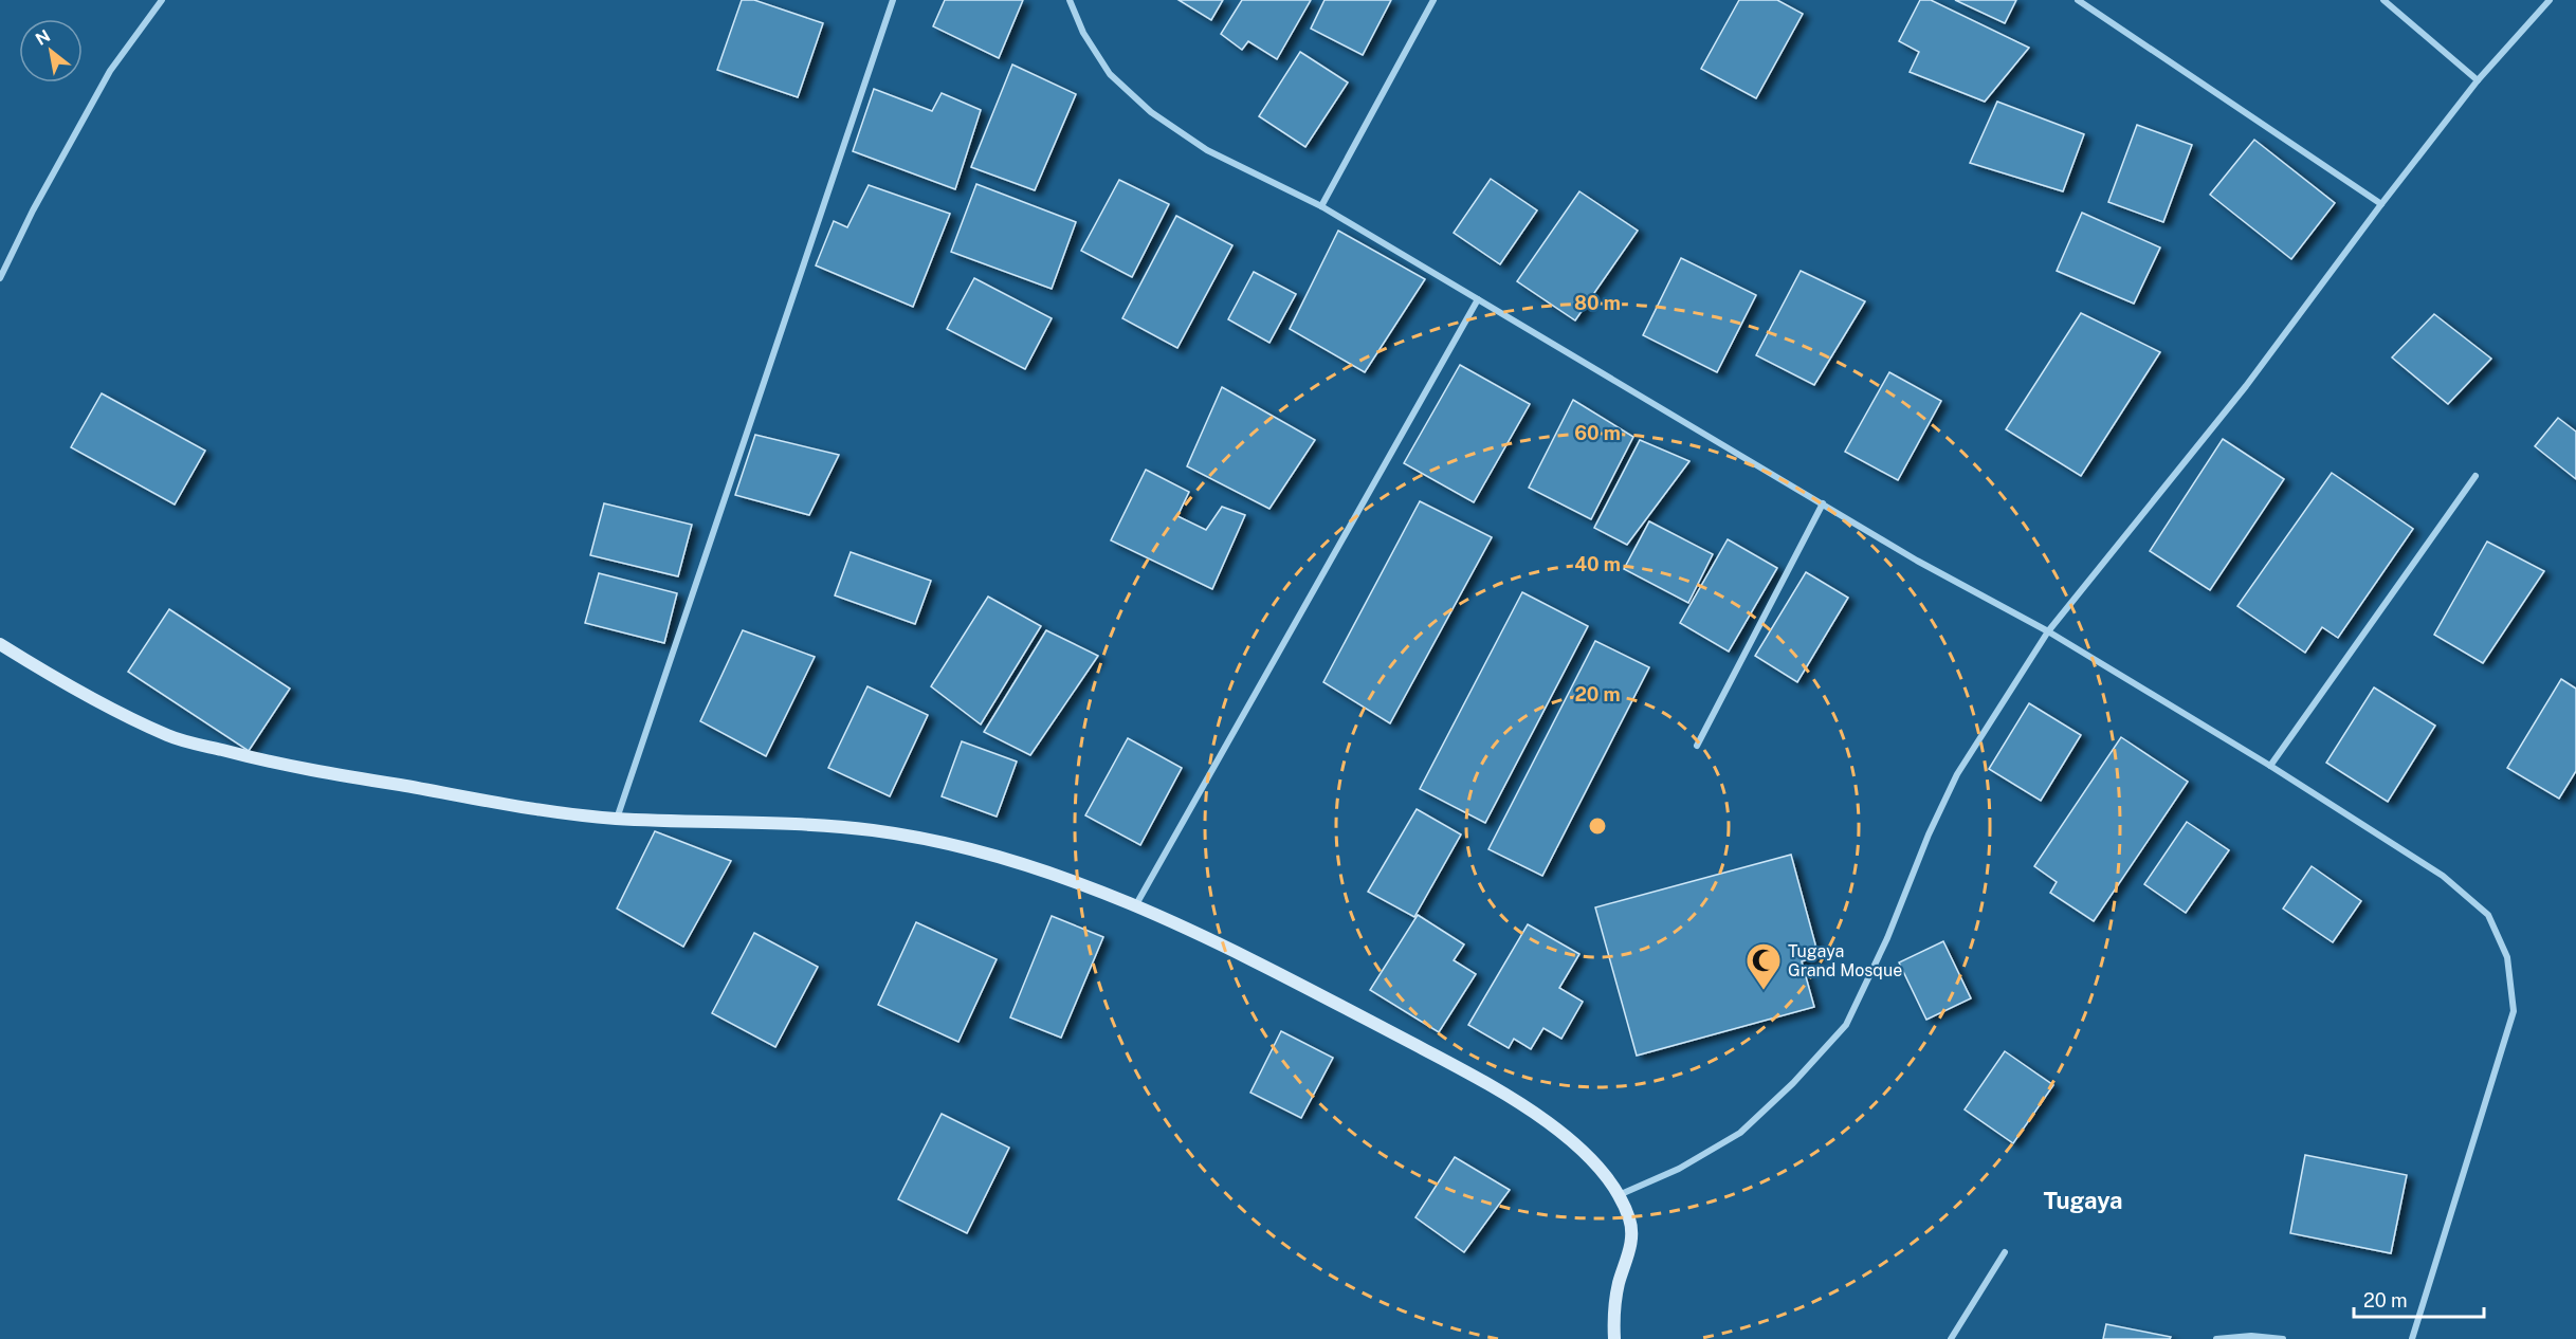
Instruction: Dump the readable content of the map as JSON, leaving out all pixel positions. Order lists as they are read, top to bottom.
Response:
{
  "districts": ["Tugaya"],
  "places": {
    "mosque": ["Tugaya Grand Mosque"]
  },
  "scale_bar": "20 m",
  "north": "top left",
  "rings": [
    "80 m",
    "60 m",
    "40 m",
    "20 m"
  ]
}
